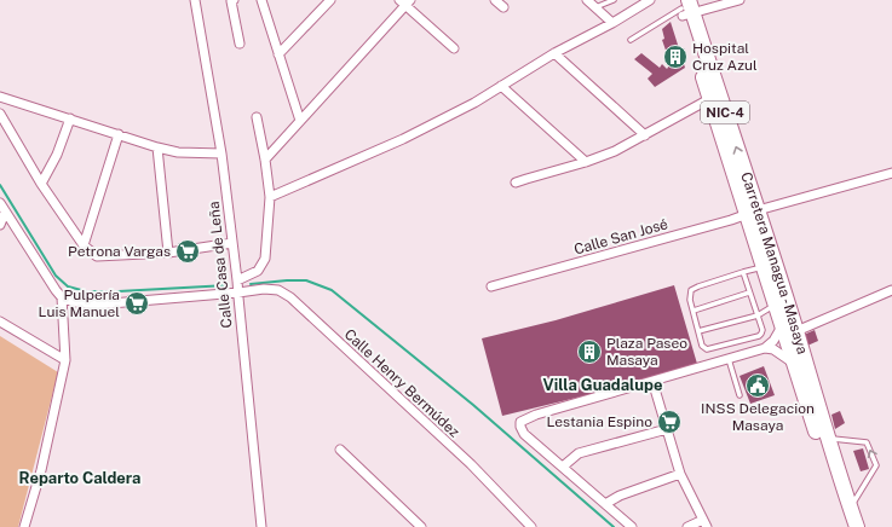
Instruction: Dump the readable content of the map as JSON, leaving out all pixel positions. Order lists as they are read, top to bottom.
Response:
{
  "streets": {
    "highway": ["NIC-4", "Carretera Managua - Masaya"],
    "street": ["Calle San José", "Calle Casa de Leña", "Calle Henry Bermúdez"]
  },
  "crossings": [
    ["Calle San José", "Carretera Managua - Masaya"],
    ["Calle Casa de Leña", "Calle Henry Bermúdez"]
  ],
  "districts": ["Villa Guadalupe", "Reparto Caldera"],
  "places": {
    "building": ["Hospital Cruz Azul", "Plaza Paseo Masaya"],
    "supermarket": ["Petrona Vargas", "Pulpería Luis Manuel", "Lestania Espino"],
    "public building": ["INSS Delegacion Masaya"]
  }
}
